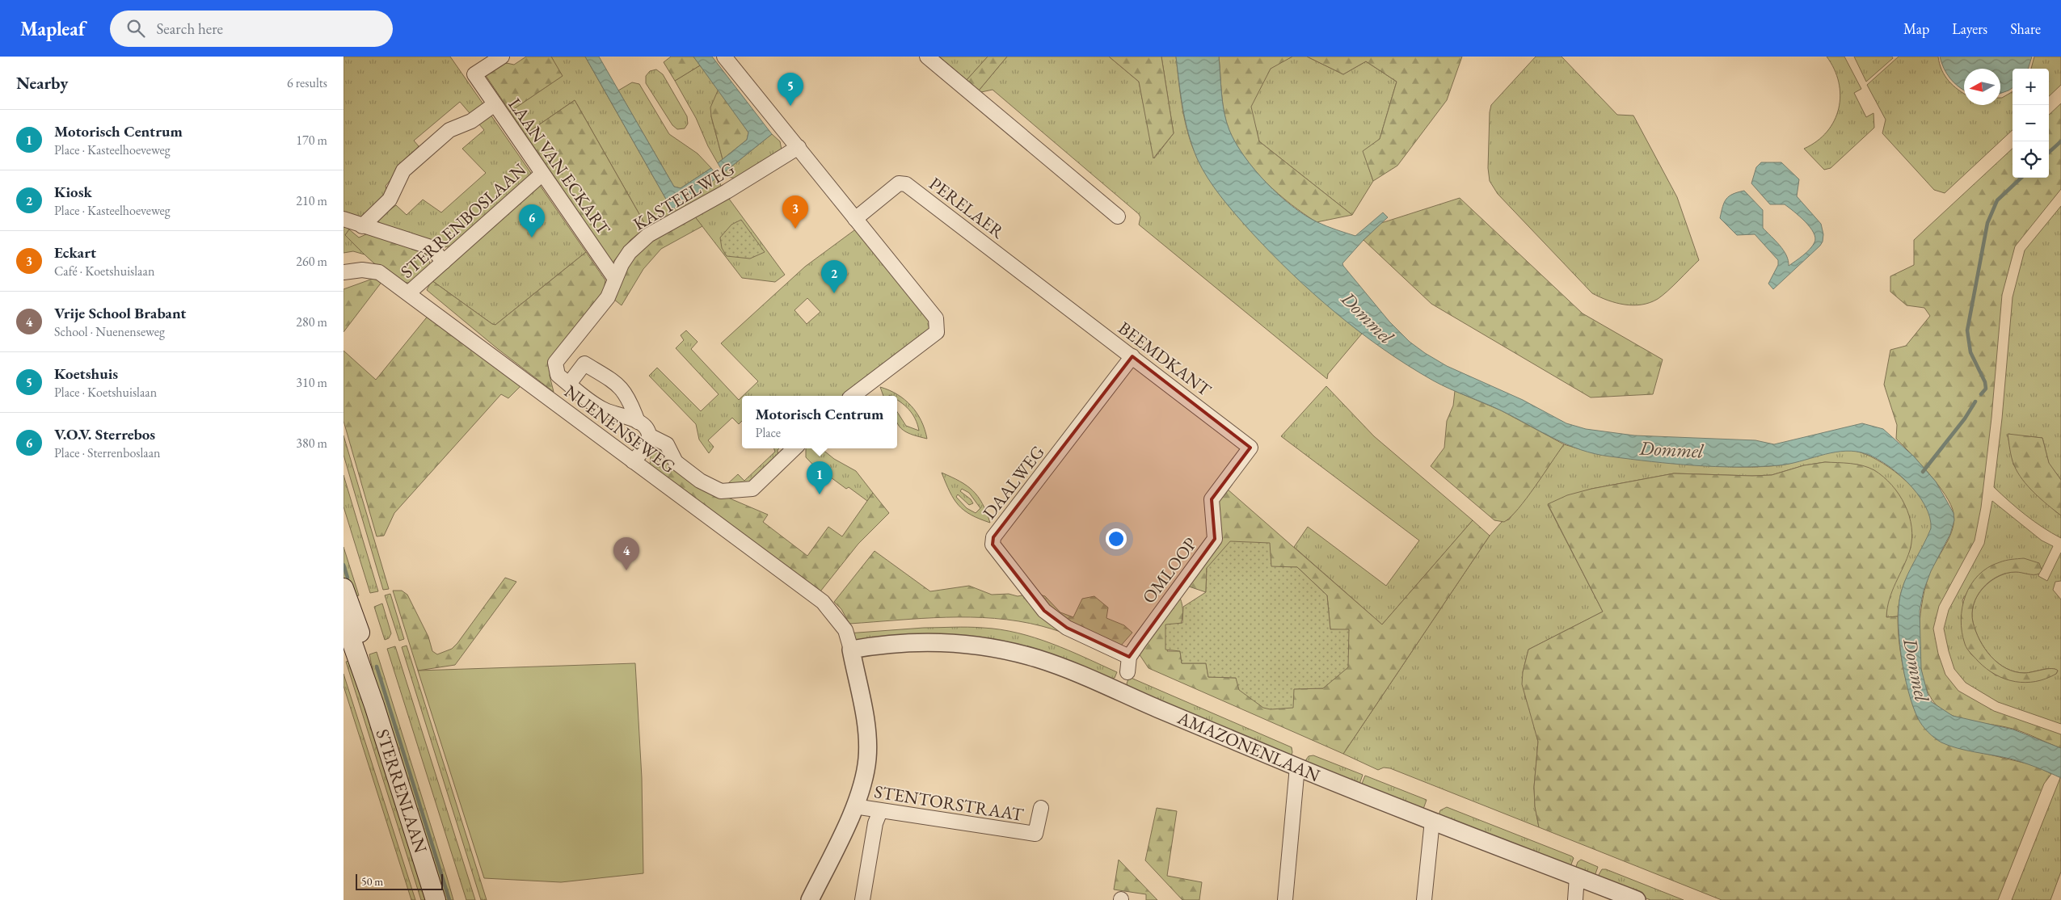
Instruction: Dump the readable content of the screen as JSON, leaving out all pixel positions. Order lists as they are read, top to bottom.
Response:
{
  "streets": {
    "main road": ["STERRENLAAN"],
    "street": [
      "LAAN VAN ECKART",
      "KASTEELWEG",
      "PERELAER",
      "STERRENBOSLAAN",
      "BEEMDKANT",
      "NUENENSEWEG",
      "DAALWEG",
      "OMLOOP",
      "AMAZONENLAAN",
      "STENTORSTRAAT"
    ]
  },
  "crossings": [
    ["LAAN VAN ECKART", "KASTEELWEG"],
    ["LAAN VAN ECKART", "STERRENBOSLAAN"],
    ["PERELAER", "BEEMDKANT"],
    ["STERRENBOSLAAN", "NUENENSEWEG"],
    ["BEEMDKANT", "DAALWEG"],
    ["BEEMDKANT", "OMLOOP"],
    ["NUENENSEWEG", "AMAZONENLAAN"],
    ["DAALWEG", "OMLOOP"]
  ],
  "water": ["Dommel"],
  "scale_bar": "50 m",
  "north": "left",
  "page": {
    "header": "Mapleaf",
    "search": "Search here",
    "nav": ["Map", "Layers", "Share"],
    "heading": ["Nearby", "6 results"],
    "map_buttons": ["+", "−"],
    "pins": [
      "5",
      "3",
      "6",
      "2",
      "1",
      "4"
    ],
    "list": [
      {
        "mark": "1",
        "name": "Motorisch Centrum",
        "note": "Place · Kasteelhoeveweg",
        "value": "170 m"
      },
      {
        "mark": "2",
        "name": "Kiosk",
        "note": "Place · Kasteelhoeveweg",
        "value": "210 m"
      },
      {
        "mark": "3",
        "name": "Eckart",
        "note": "Café · Koetshuislaan",
        "value": "260 m"
      },
      {
        "mark": "4",
        "name": "Vrije School Brabant",
        "note": "School · Nuenenseweg",
        "value": "280 m"
      },
      {
        "mark": "5",
        "name": "Koetshuis",
        "note": "Place · Koetshuislaan",
        "value": "310 m"
      },
      {
        "mark": "6",
        "name": "V.O.V. Sterrebos",
        "note": "Place · Sterrenboslaan",
        "value": "380 m"
      }
    ],
    "popup": ["Motorisch Centrum", "Place"],
    "scale": "50 m"
  }
}
